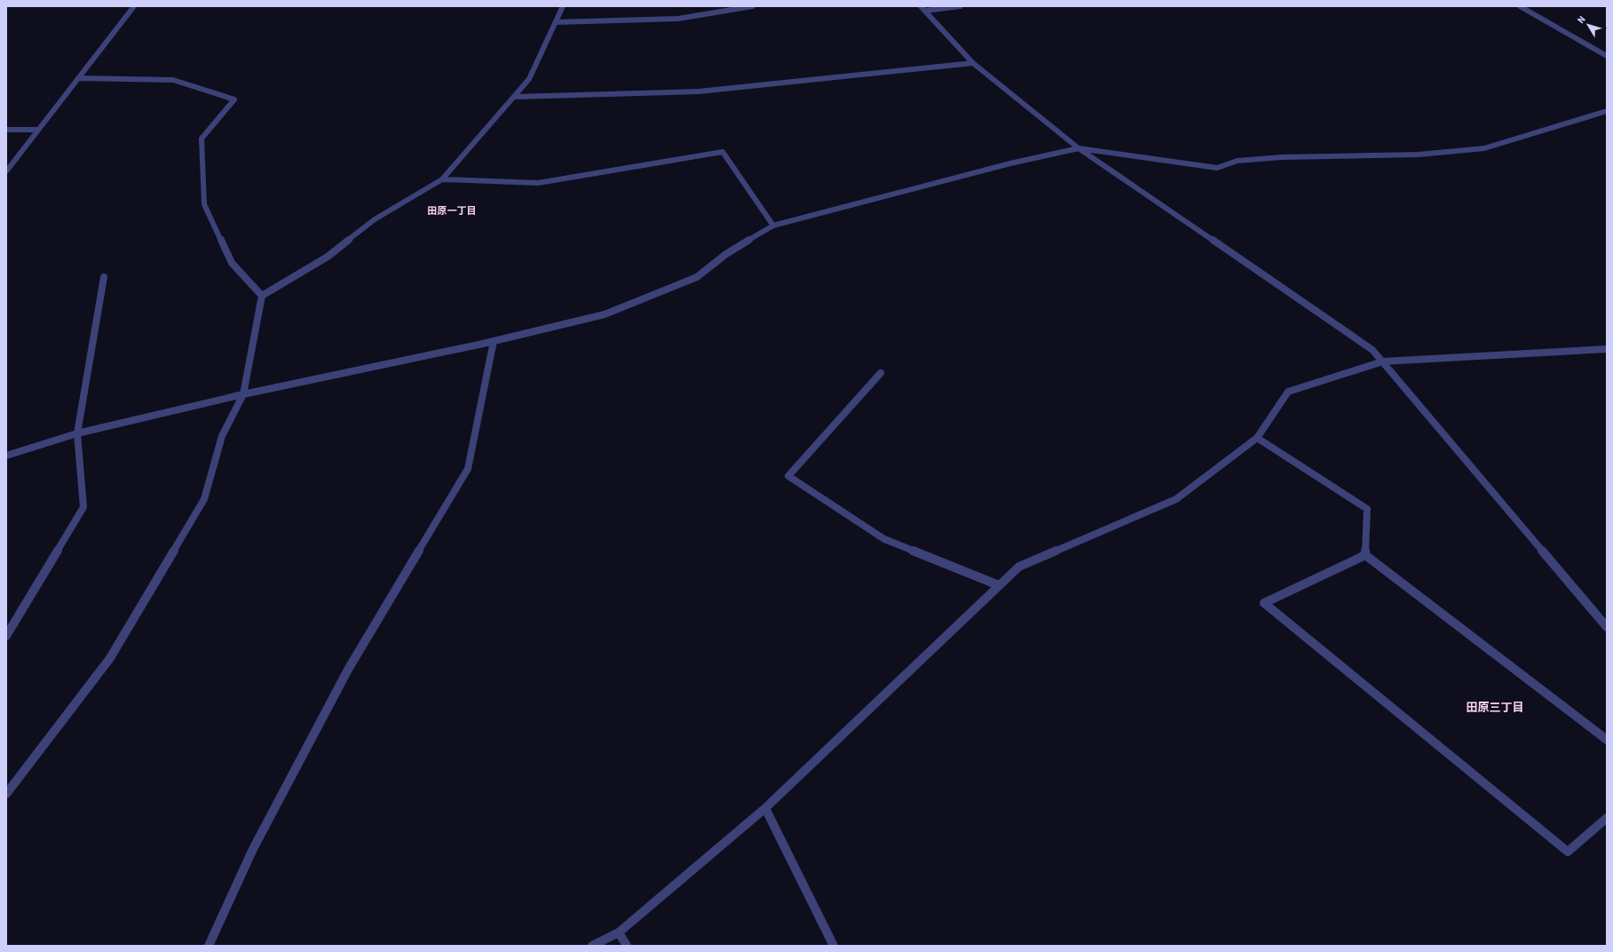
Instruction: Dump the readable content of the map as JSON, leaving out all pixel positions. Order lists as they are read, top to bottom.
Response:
{
  "districts": ["田原一丁目", "田原三丁目"],
  "north": "top left"
}
